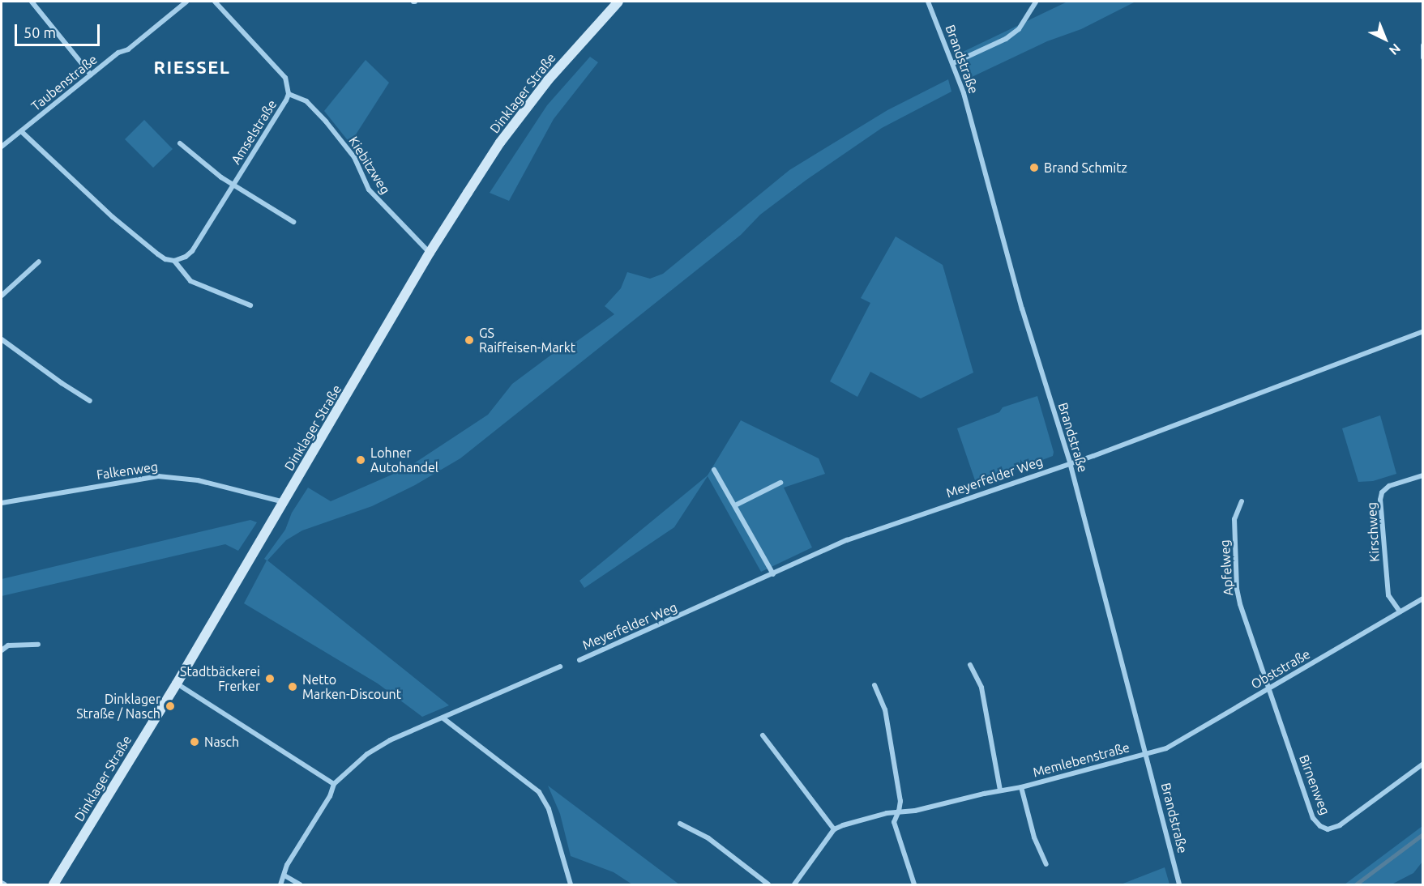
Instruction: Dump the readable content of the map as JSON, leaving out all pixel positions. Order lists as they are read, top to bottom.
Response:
{
  "streets": {
    "main road": ["Dinklager Straße"],
    "street": [
      "Brandstraße",
      "Taubenstraße",
      "Amselstraße",
      "Kiebitzweg",
      "Falkenweg",
      "Meyerfelder Weg",
      "Kirschweg",
      "Apfelweg",
      "Obststraße",
      "Memlebenstraße",
      "Birnenweg"
    ]
  },
  "crossings": [
    ["Brandstraße", "Meyerfelder Weg"],
    ["Brandstraße", "Obststraße"],
    ["Brandstraße", "Memlebenstraße"],
    ["Dinklager Straße", "Kiebitzweg"],
    ["Dinklager Straße", "Falkenweg"],
    ["Amselstraße", "Kiebitzweg"],
    ["Kirschweg", "Obststraße"],
    ["Apfelweg", "Obststraße"],
    ["Apfelweg", "Birnenweg"],
    ["Obststraße", "Memlebenstraße"],
    ["Obststraße", "Birnenweg"]
  ],
  "districts": ["RIESSEL"],
  "places": [
    "Brand Schmitz",
    "GS Raiffeisen-Markt",
    "Lohner Autohandel",
    "Stadtbäckerei Frerker",
    "Netto Marken-Discount",
    "Dinklager Straße / Nasch",
    "Nasch"
  ],
  "scale_bar": "50 m",
  "north": "bottom right"
}
